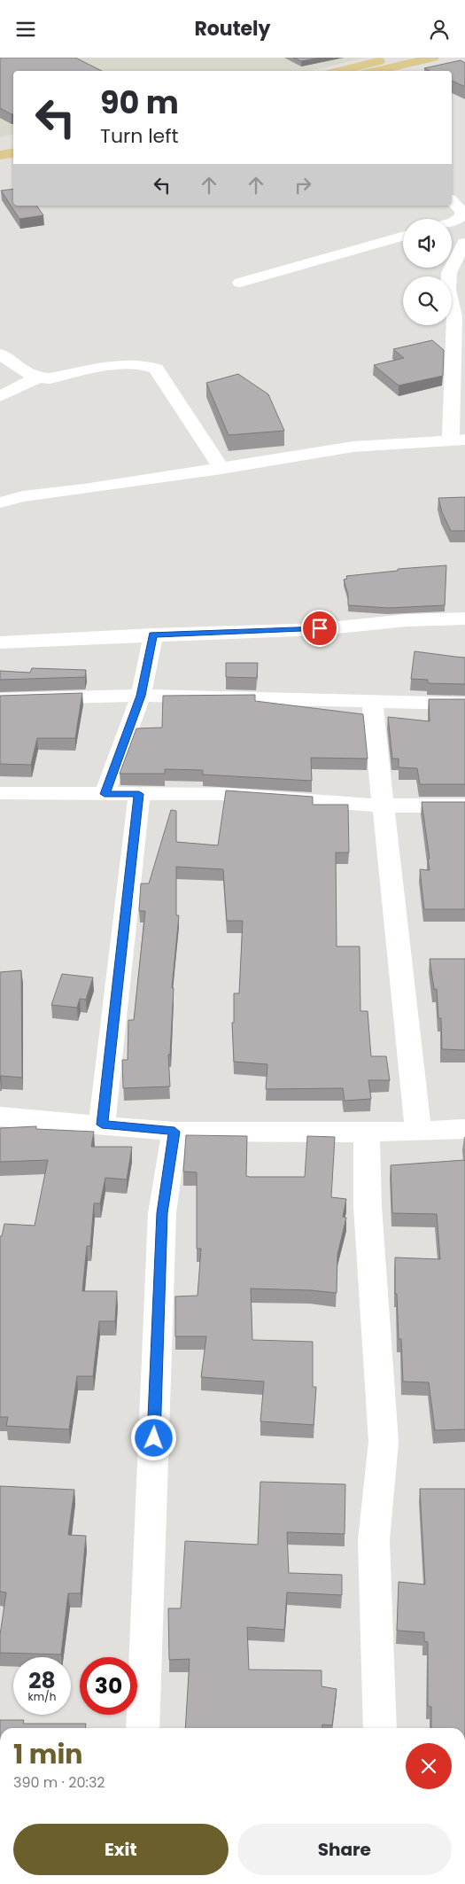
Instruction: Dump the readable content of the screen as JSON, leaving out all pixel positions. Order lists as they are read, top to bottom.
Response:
{
  "page": {
    "header": "Routely",
    "turn": ["90 m", "Turn left"],
    "speed": "28 km/h",
    "limit": "30",
    "heading": ["1 min", "390 m · 20:32"],
    "buttons": ["Exit", "Share"]
  }
}
